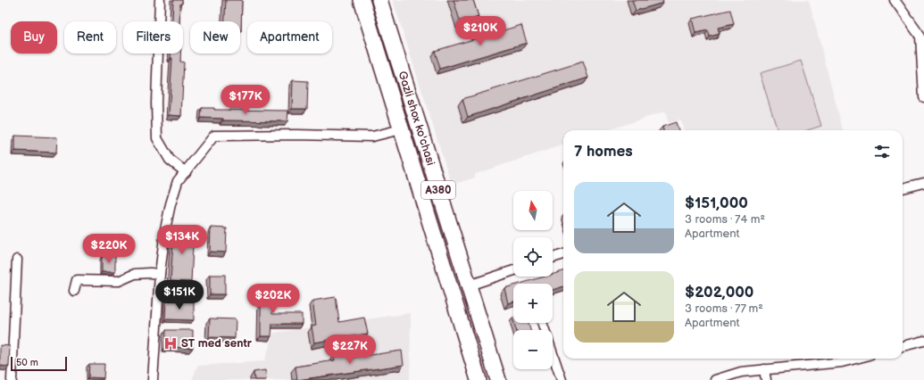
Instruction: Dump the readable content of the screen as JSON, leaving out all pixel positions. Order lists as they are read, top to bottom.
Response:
{
  "streets": {
    "highway": ["Gazli shox ko'chasi", "A380"]
  },
  "places": {
    "hospital": ["ST med sentr"]
  },
  "scale_bar": "50 m",
  "north": "top",
  "page": {
    "price": [
      "$210K",
      "$177K",
      "$134K",
      "$220K",
      "$151K",
      "$202K",
      "$227K"
    ],
    "chip": [
      "Buy",
      "Rent",
      "Filters",
      "New",
      "Apartment"
    ],
    "heading": "7 homes",
    "list": [
      {
        "name": "$151,000",
        "note": "3 rooms · 74 m² · Apartment"
      },
      {
        "name": "$202,000",
        "note": "3 rooms · 77 m² · Apartment"
      }
    ],
    "map_buttons": ["+", "−"],
    "scale": "50 m"
  }
}
